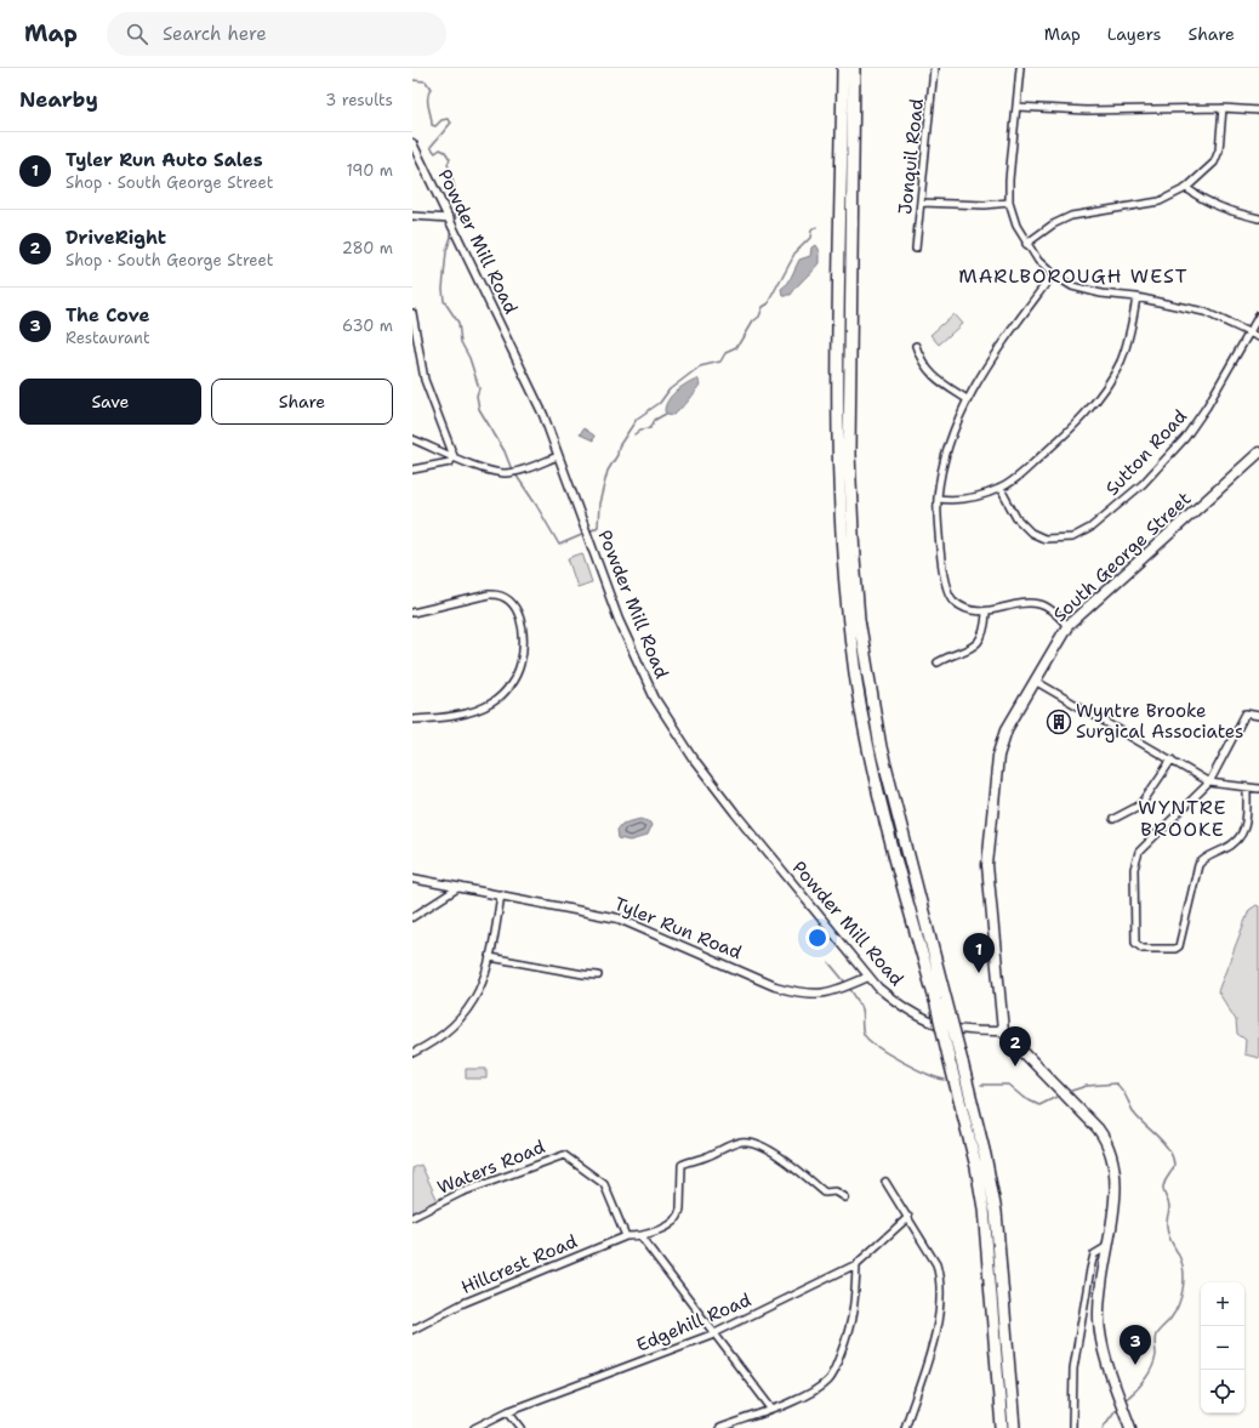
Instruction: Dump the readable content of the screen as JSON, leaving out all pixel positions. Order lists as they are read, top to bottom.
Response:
{
  "streets": {
    "main road": ["South George Street"],
    "street": [
      "Jonquil Road",
      "Powder Mill Road",
      "Sutton Road",
      "Tyler Run Road",
      "Waters Road",
      "Hillcrest Road",
      "Edgehill Road"
    ]
  },
  "crossings": [
    ["Powder Mill Road", "South George Street"],
    ["Powder Mill Road", "Tyler Run Road"],
    ["Waters Road", "Hillcrest Road"]
  ],
  "districts": ["MARLBOROUGH WEST", "WYNTRE BROOKE"],
  "places": {
    "building": ["Wyntre Brooke Surgical Associates"]
  },
  "page": {
    "header": "Map",
    "search": "Search here",
    "nav": ["Map", "Layers", "Share"],
    "heading": ["Nearby", "3 results"],
    "list": [
      {
        "mark": "1",
        "name": "Tyler Run Auto Sales",
        "note": "Shop · South George Street",
        "value": "190 m"
      },
      {
        "mark": "2",
        "name": "DriveRight",
        "note": "Shop · South George Street",
        "value": "280 m"
      },
      {
        "mark": "3",
        "name": "The Cove",
        "note": "Restaurant",
        "value": "630 m"
      }
    ],
    "buttons": ["Save", "Share"],
    "pins": ["1", "2", "3"],
    "map_buttons": ["+", "−"]
  }
}
